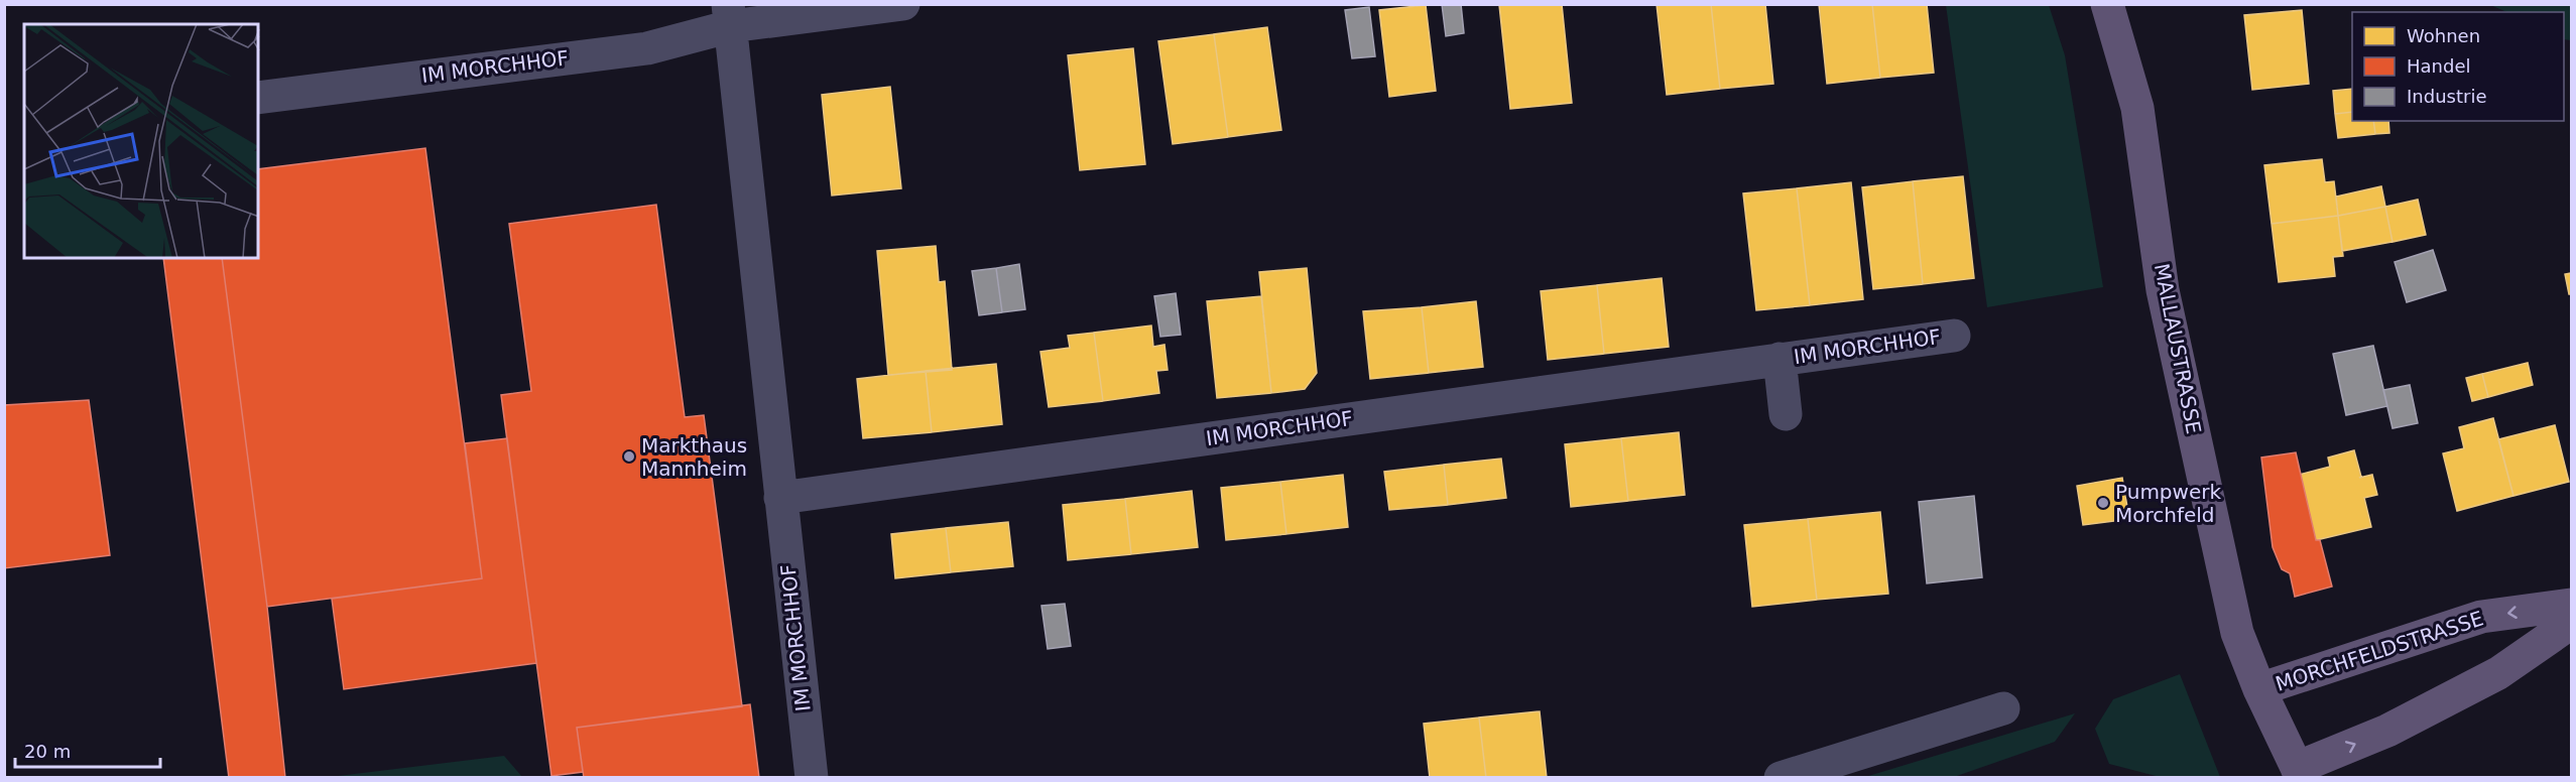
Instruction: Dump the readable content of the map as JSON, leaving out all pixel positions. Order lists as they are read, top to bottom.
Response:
{
  "streets": {
    "main road": ["MALLAUSTRASSE", "MORCHFELDSTRASSE"],
    "street": ["IM MORCHHOF"]
  },
  "crossings": [
    ["MALLAUSTRASSE", "MORCHFELDSTRASSE"]
  ],
  "places": ["Markthaus Mannheim", "Pumpwerk Morchfeld"],
  "legend": ["Wohnen", "Handel", "Industrie"],
  "scale_bar": "20 m"
}
